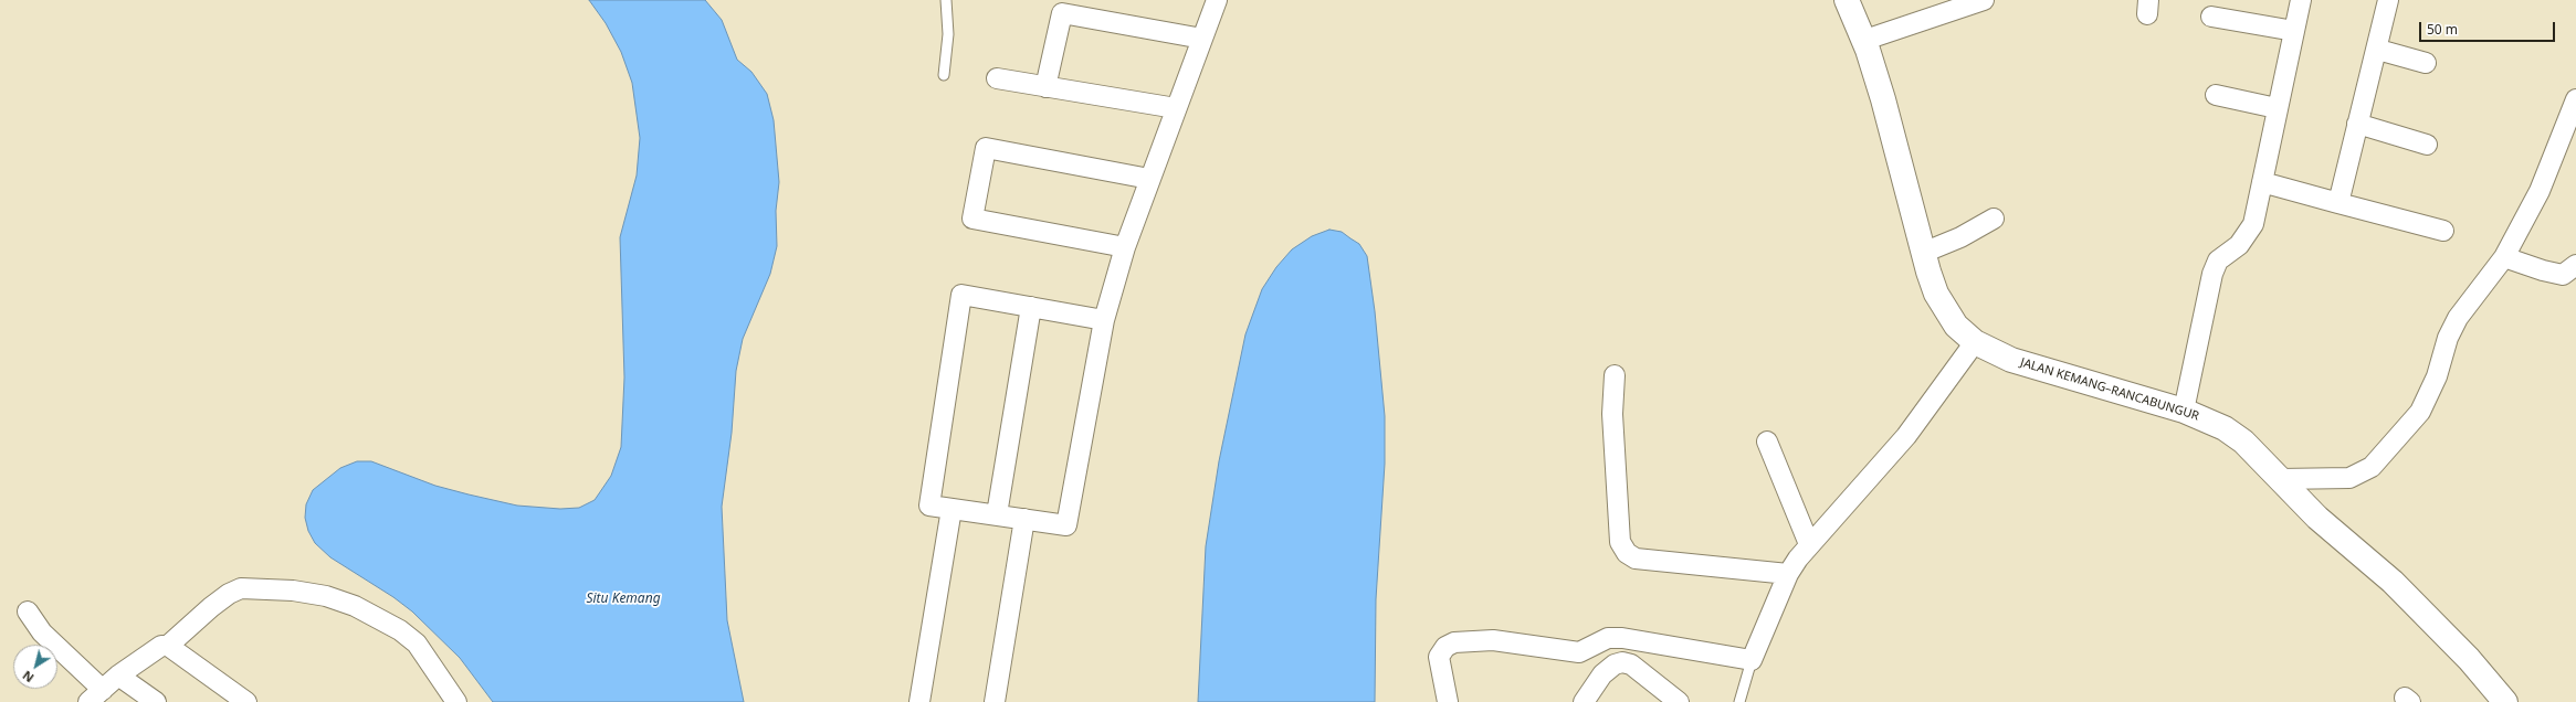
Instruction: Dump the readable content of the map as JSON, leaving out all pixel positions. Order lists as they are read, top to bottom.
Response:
{
  "streets": {
    "street": ["JALAN KEMANG–RANCABUNGUR"]
  },
  "water": ["Situ Kemang"],
  "scale_bar": "50 m",
  "north": "bottom left"
}
